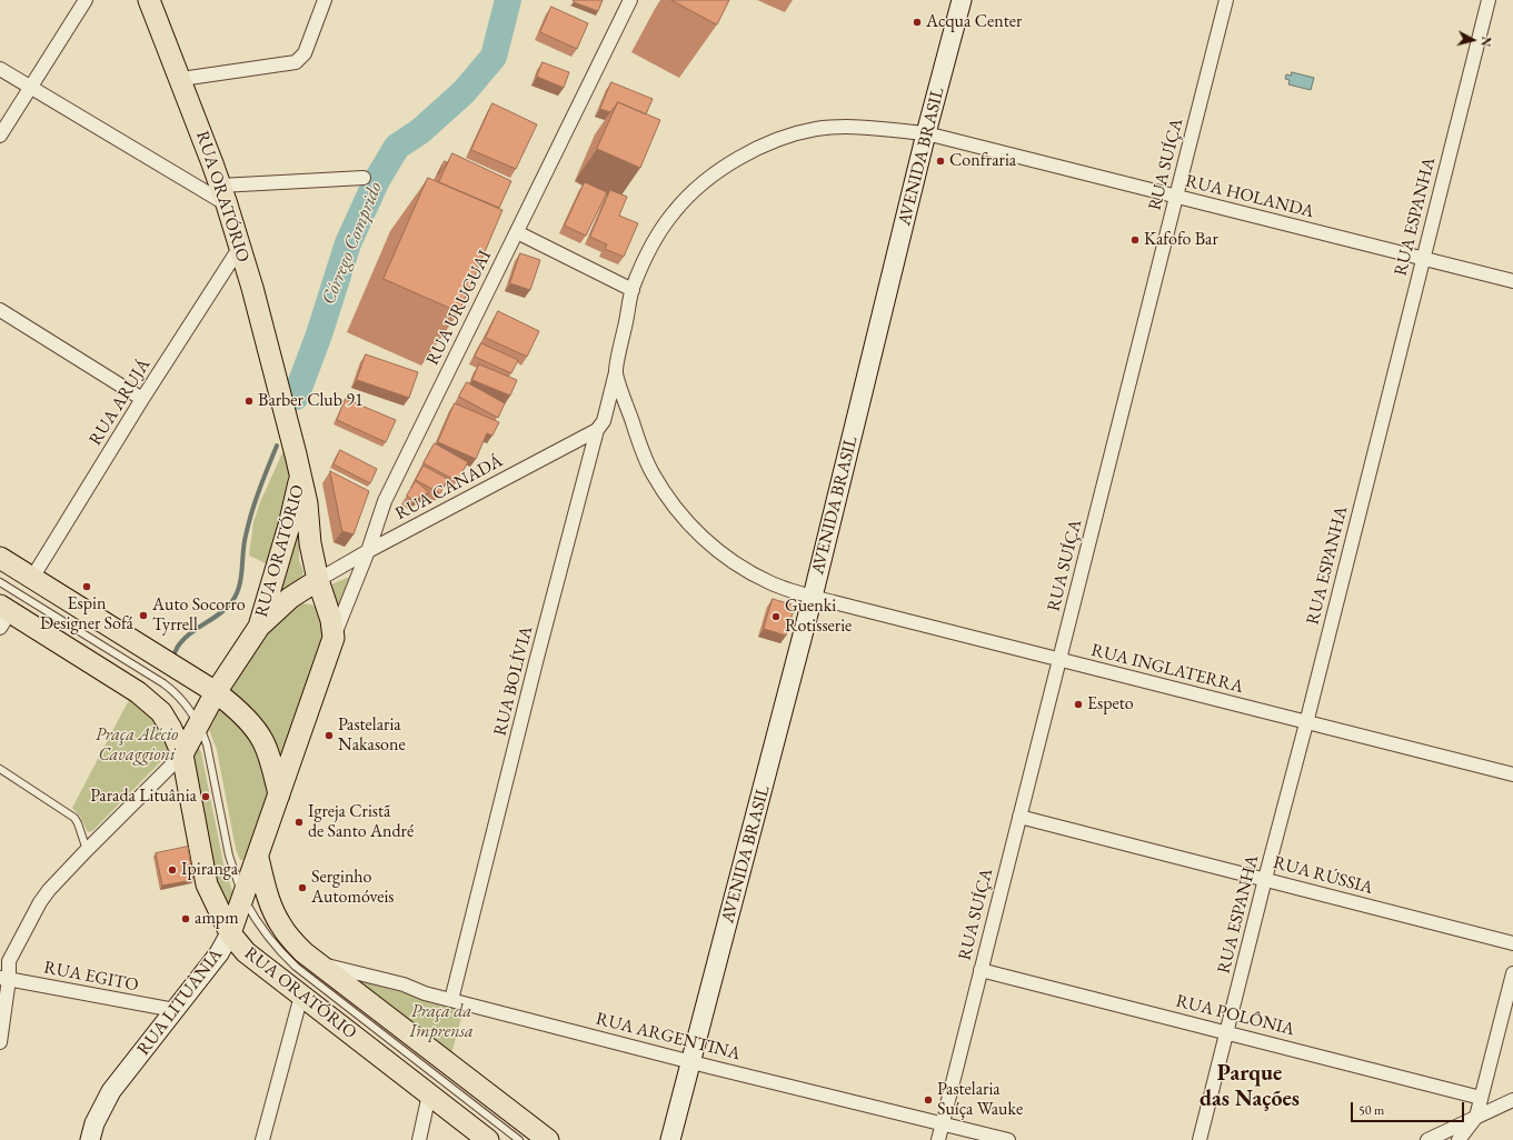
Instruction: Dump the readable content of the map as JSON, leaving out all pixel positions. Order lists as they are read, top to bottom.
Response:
{
  "streets": {
    "main road": ["RUA ORATÓRIO", "RUA LITUÂNIA"],
    "street": [
      "AVENIDA BRASIL",
      "RUA SUÍÇA",
      "RUA HOLANDA",
      "RUA ESPANHA",
      "RUA URUGUAI",
      "RUA ARUJÁ",
      "RUA CANADÁ",
      "RUA INGLATERRA",
      "RUA BOLÍVIA",
      "RUA RÚSSIA",
      "RUA EGITO",
      "RUA POLÔNIA",
      "RUA ARGENTINA"
    ]
  },
  "crossings": [
    ["AVENIDA BRASIL", "RUA HOLANDA"],
    ["AVENIDA BRASIL", "RUA INGLATERRA"],
    ["AVENIDA BRASIL", "RUA ARGENTINA"],
    ["RUA SUÍÇA", "RUA HOLANDA"],
    ["RUA SUÍÇA", "RUA INGLATERRA"],
    ["RUA SUÍÇA", "RUA RÚSSIA"],
    ["RUA SUÍÇA", "RUA POLÔNIA"],
    ["RUA SUÍÇA", "RUA ARGENTINA"],
    ["RUA ORATÓRIO", "RUA URUGUAI"],
    ["RUA ORATÓRIO", "RUA ARUJÁ"],
    ["RUA ORATÓRIO", "RUA CANADÁ"],
    ["RUA ORATÓRIO", "RUA LITUÂNIA"],
    ["RUA ORATÓRIO", "RUA ARGENTINA"],
    ["RUA HOLANDA", "RUA ESPANHA"],
    ["RUA HOLANDA", "RUA BOLÍVIA"],
    ["RUA ESPANHA", "RUA INGLATERRA"],
    ["RUA ESPANHA", "RUA RÚSSIA"],
    ["RUA ESPANHA", "RUA POLÔNIA"],
    ["RUA URUGUAI", "RUA CANADÁ"],
    ["RUA CANADÁ", "RUA BOLÍVIA"],
    ["RUA INGLATERRA", "RUA BOLÍVIA"],
    ["RUA BOLÍVIA", "RUA ARGENTINA"],
    ["RUA EGITO", "RUA LITUÂNIA"]
  ],
  "districts": ["Parque das Nações"],
  "water": ["Córrego Comprido"],
  "parks": ["Praça Alécio Cavaggioni", "Praça da Imprensa"],
  "places": [
    "Acqua Center",
    "Confraria",
    "Kafofo Bar",
    "Barber Club 91",
    "Espin Designer Sofá",
    "Auto Socorro Tyrrell",
    "Guenki Rotisserie",
    "Espeto",
    "Pastelaria Nakasone",
    "Parada Lituânia",
    "Igreja Cristã de Santo André",
    "Ipiranga",
    "Serginho Automóveis",
    "ampm",
    "Pastelaria Suíça Wauke"
  ],
  "scale_bar": "50 m",
  "north": "right"
}
